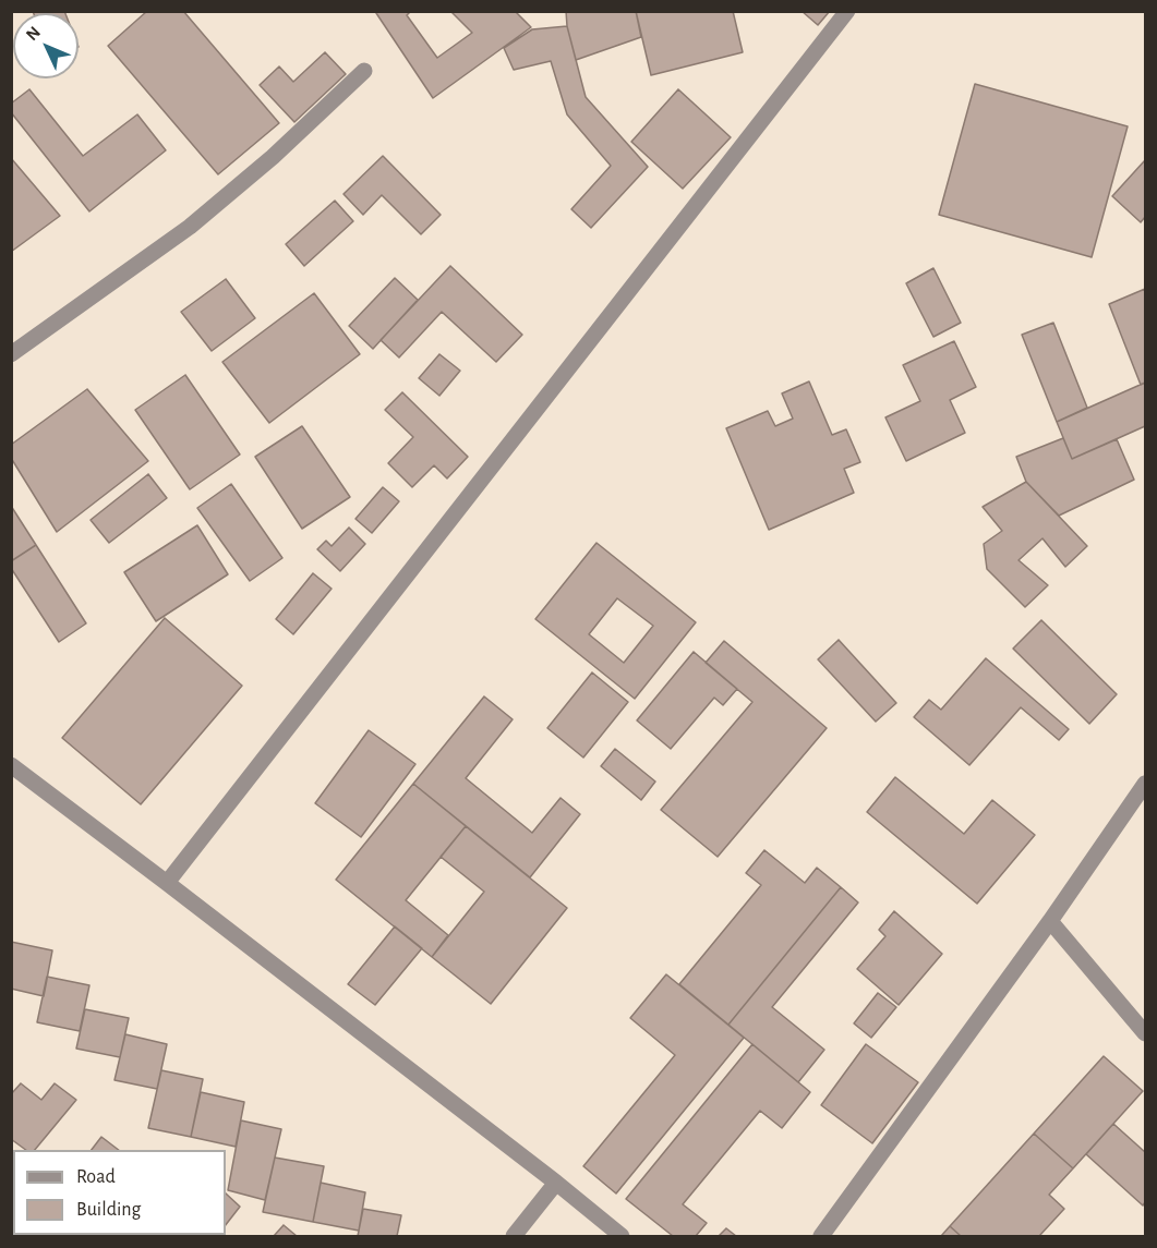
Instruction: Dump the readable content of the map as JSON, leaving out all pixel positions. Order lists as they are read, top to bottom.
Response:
{
  "legend": ["Road", "Building"],
  "north": "top left"
}
